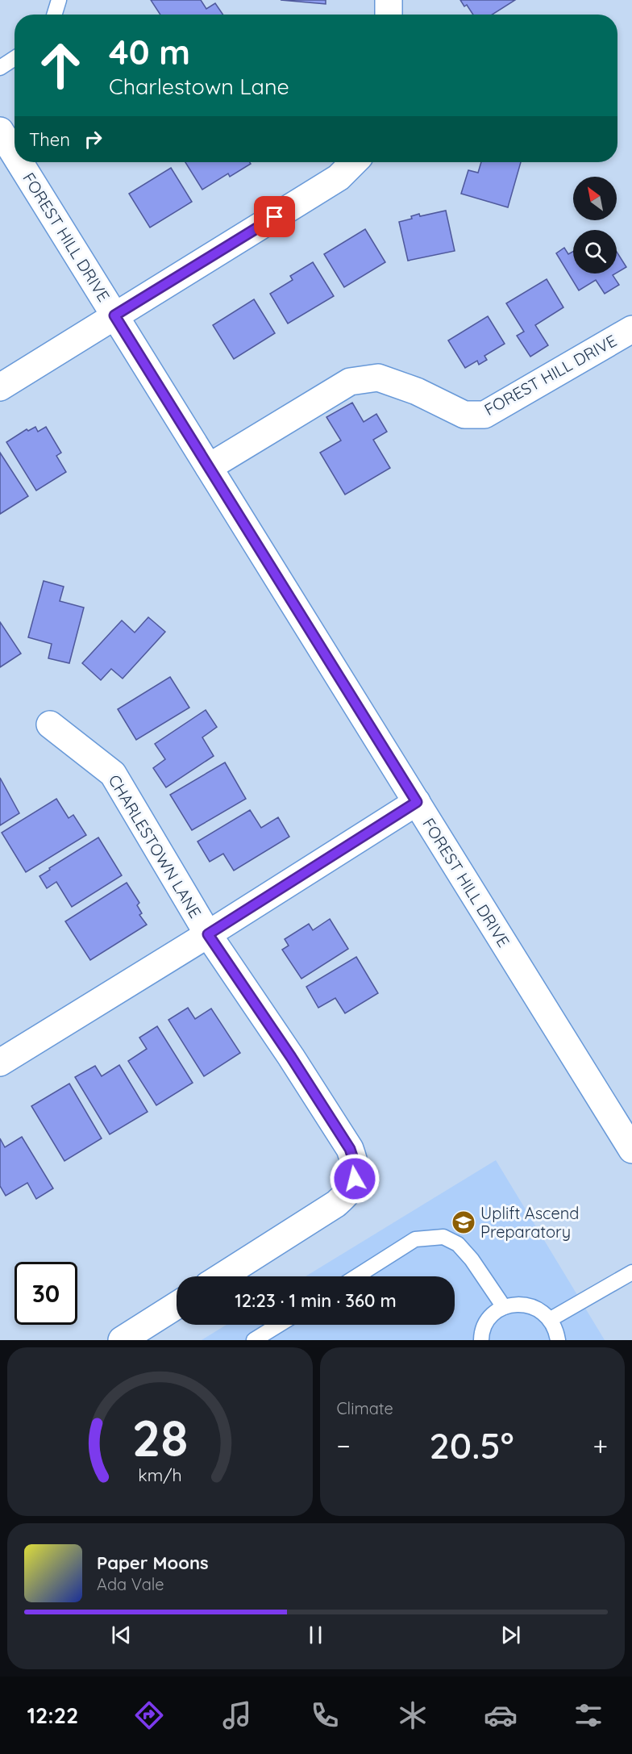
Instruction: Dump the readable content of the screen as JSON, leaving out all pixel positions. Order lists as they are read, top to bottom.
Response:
{
  "streets": {
    "street": ["FOREST HILL DRIVE", "CHARLESTOWN LANE"]
  },
  "places": {
    "school or university": ["Uplift Ascend Preparatory"]
  },
  "north": "top left",
  "page": {
    "turn": ["40 m", "Charlestown Lane"],
    "then": "Then",
    "limit": "30",
    "trip": "12:23 · 1 min · 360 m",
    "tile": "Climate",
    "heat": ["−", "20.5°", "+"],
    "song": ["Paper Moons", "Ada Vale"],
    "tabs": "12:22",
    "gauge": ["28", "km/h"]
  }
}
